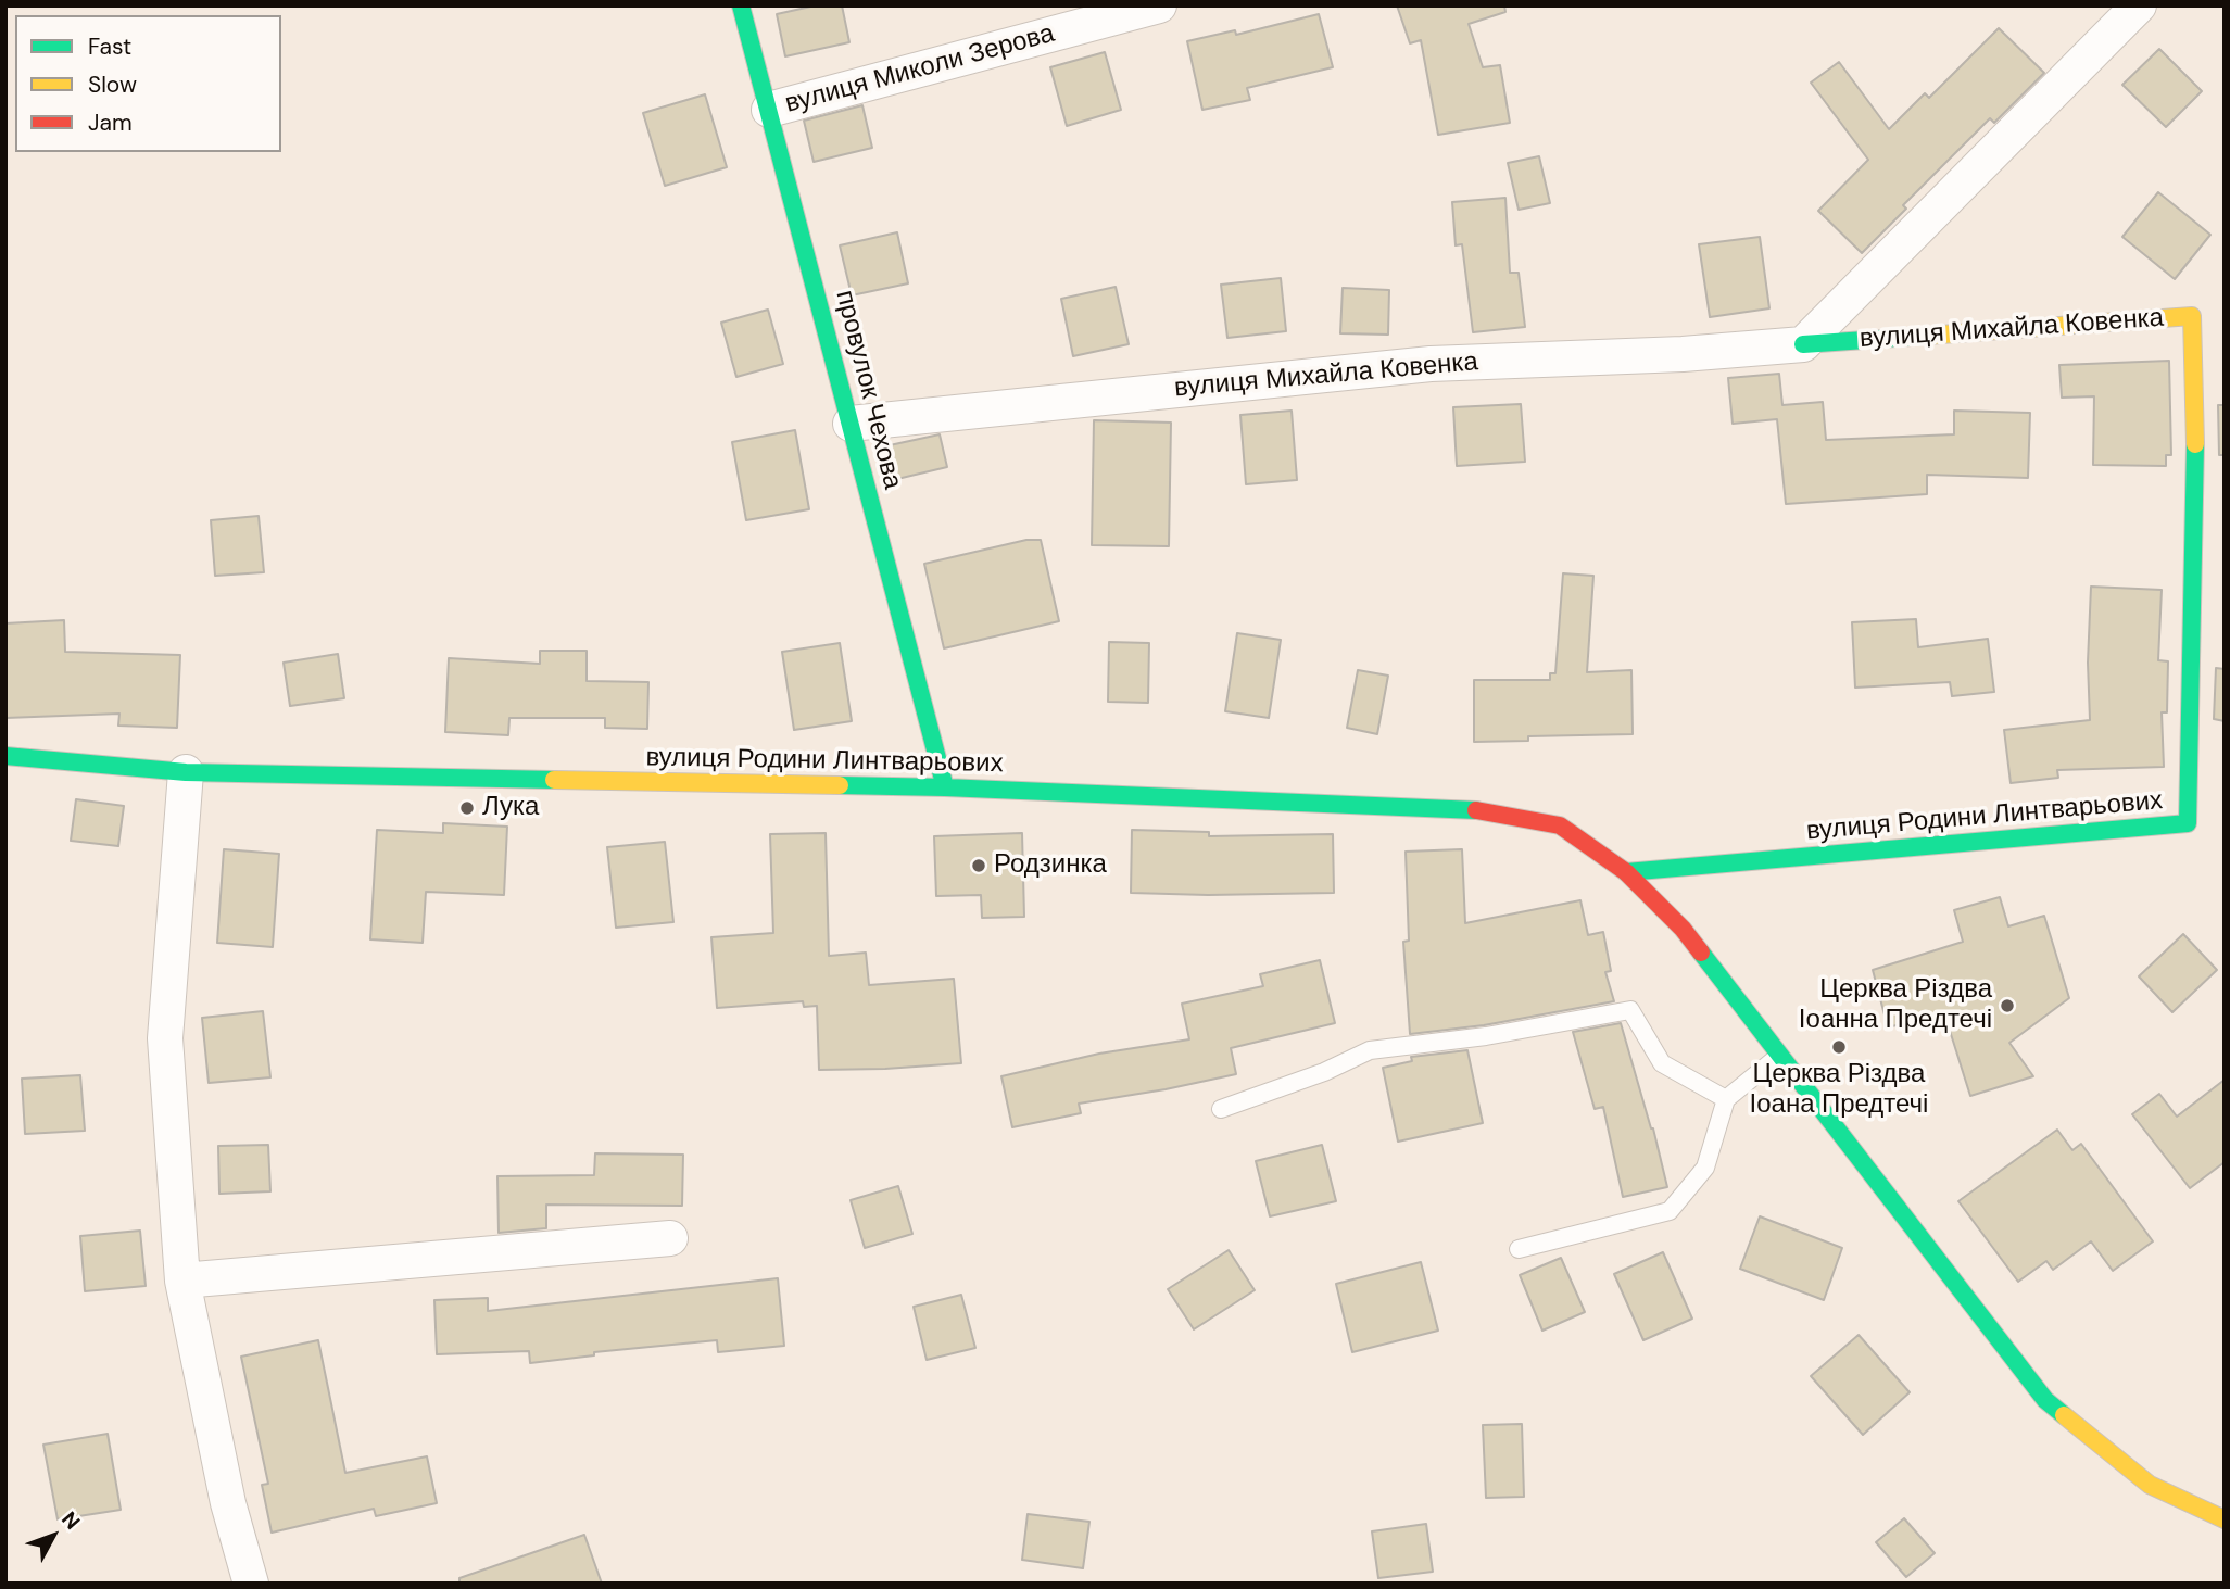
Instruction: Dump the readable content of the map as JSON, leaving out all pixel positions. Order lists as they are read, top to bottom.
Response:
{
  "streets": {
    "main road": ["вулиця Михайла Ковенка", "провулок Чехова", "вулиця Родини Линтварьових"],
    "street": ["вулиця Миколи Зерова"]
  },
  "crossings": [
    ["вулиця Миколи Зерова", "провулок Чехова"],
    ["вулиця Михайла Ковенка", "провулок Чехова"],
    ["вулиця Михайла Ковенка", "вулиця Родини Линтварьових"],
    ["провулок Чехова", "вулиця Родини Линтварьових"]
  ],
  "places": [
    "Лука",
    "Родзинка",
    "Церква Різдва Іоанна Предтечі",
    "Церква Різдва Іоана Предтечі"
  ],
  "legend": ["Fast", "Slow", "Jam"],
  "north": "top right"
}
